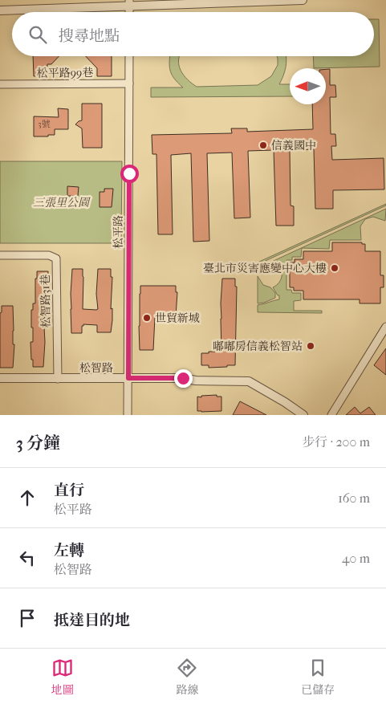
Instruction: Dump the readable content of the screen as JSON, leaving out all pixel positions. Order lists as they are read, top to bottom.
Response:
{
  "streets": {
    "street": [
      "松平路99巷",
      "松平路",
      "松智路31巷",
      "松智路"
    ]
  },
  "crossings": [
    ["松平路99巷", "松平路"],
    ["松平路", "松智路"],
    ["松智路31巷", "松智路"]
  ],
  "parks": ["三張里公園"],
  "places": [
    "信義國中",
    "臺北市災害應變中心大樓",
    "世貿新城",
    "嘟嘟房信義松智站"
  ],
  "house_numbers": ["3號"],
  "north": "left",
  "page": {
    "search": "搜尋地點",
    "heading": ["3 分鐘", "步行 · 200 m"],
    "list": [
      ["直行", "松平路", "160 m"],
      ["左轉", "松智路", "40 m"],
      "抵達目的地"
    ],
    "nav": ["地圖", "路線", "已儲存"]
  }
}
